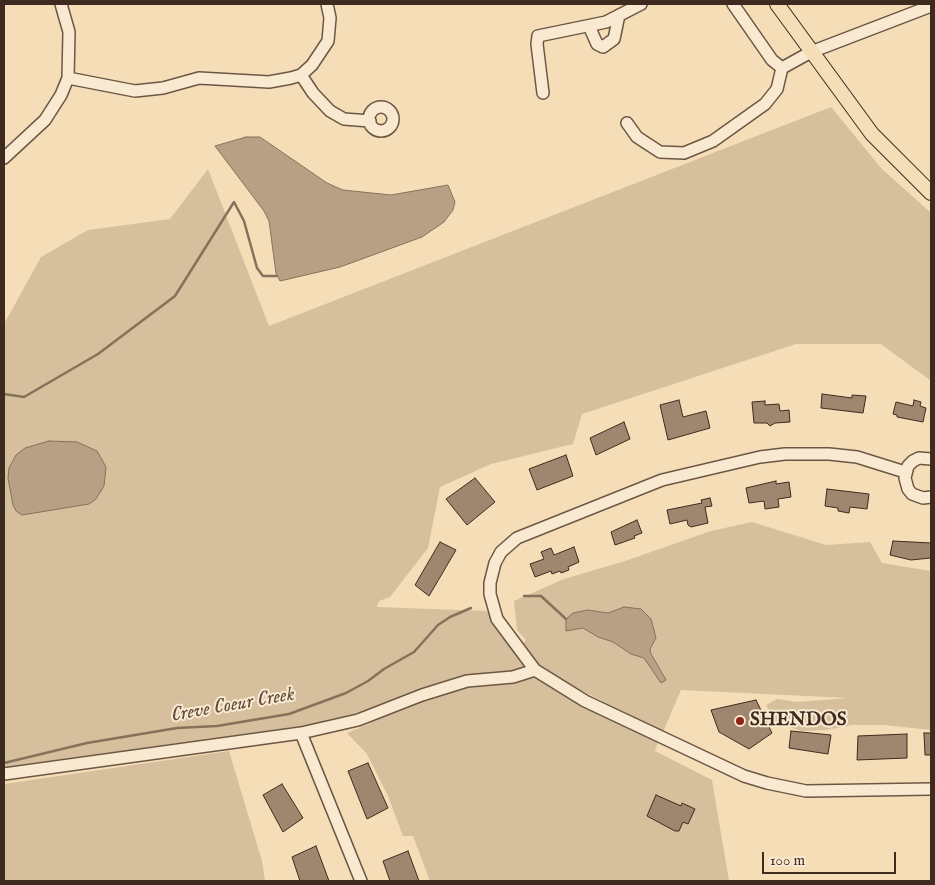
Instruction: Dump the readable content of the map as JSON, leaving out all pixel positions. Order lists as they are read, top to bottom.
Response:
{
  "water": ["Creve Coeur Creek"],
  "places": ["SHENDOS"],
  "scale_bar": "100 m"
}
